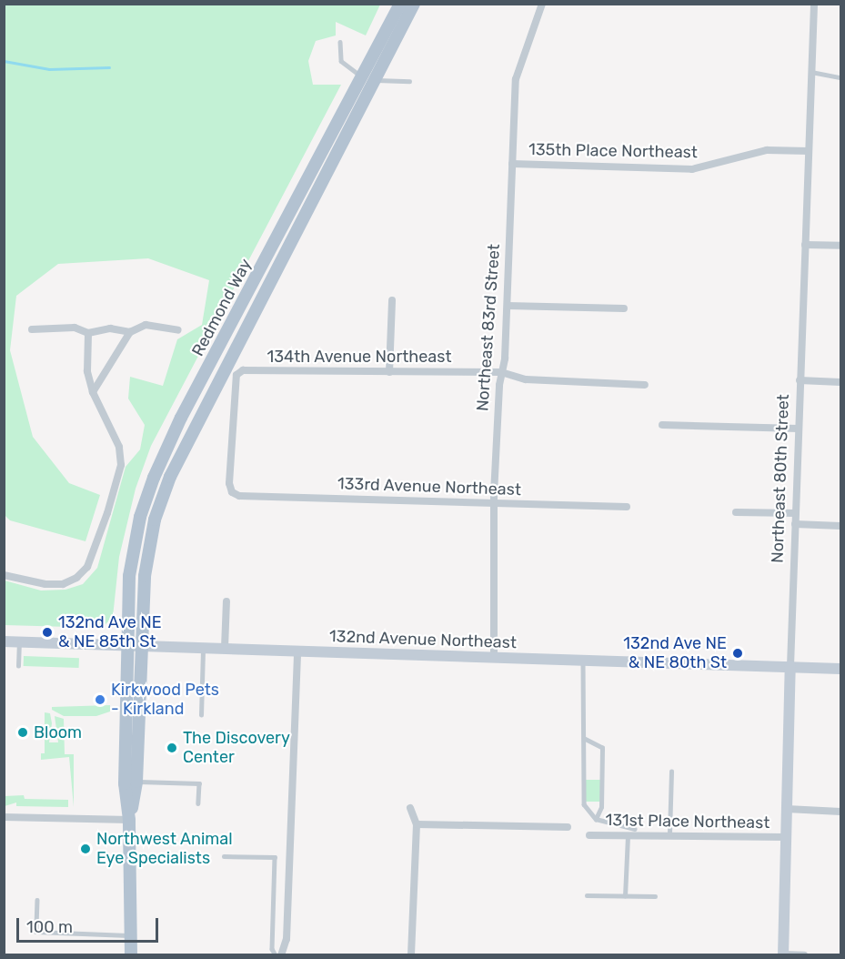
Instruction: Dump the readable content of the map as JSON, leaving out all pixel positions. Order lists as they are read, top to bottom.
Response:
{
  "streets": {
    "main road": ["Redmond Way", "Northeast 80th Street", "132nd Avenue Northeast"],
    "street": [
      "135th Place Northeast",
      "Northeast 83rd Street",
      "134th Avenue Northeast",
      "133rd Avenue Northeast",
      "131st Place Northeast"
    ]
  },
  "crossings": [
    ["135th Place Northeast", "Northeast 83rd Street"],
    ["135th Place Northeast", "Northeast 80th Street"],
    ["Redmond Way", "132nd Avenue Northeast"],
    ["Northeast 83rd Street", "134th Avenue Northeast"],
    ["Northeast 83rd Street", "133rd Avenue Northeast"],
    ["Northeast 83rd Street", "132nd Avenue Northeast"],
    ["134th Avenue Northeast", "133rd Avenue Northeast"],
    ["Northeast 80th Street", "132nd Avenue Northeast"],
    ["Northeast 80th Street", "131st Place Northeast"]
  ],
  "places": [
    "132nd Ave NE & NE 85th St",
    "132nd Ave NE & NE 80th St",
    "Kirkwood Pets - Kirkland",
    "Bloom",
    "The Discovery Center",
    "Northwest Animal Eye Specialists"
  ],
  "scale_bar": "100 m"
}
